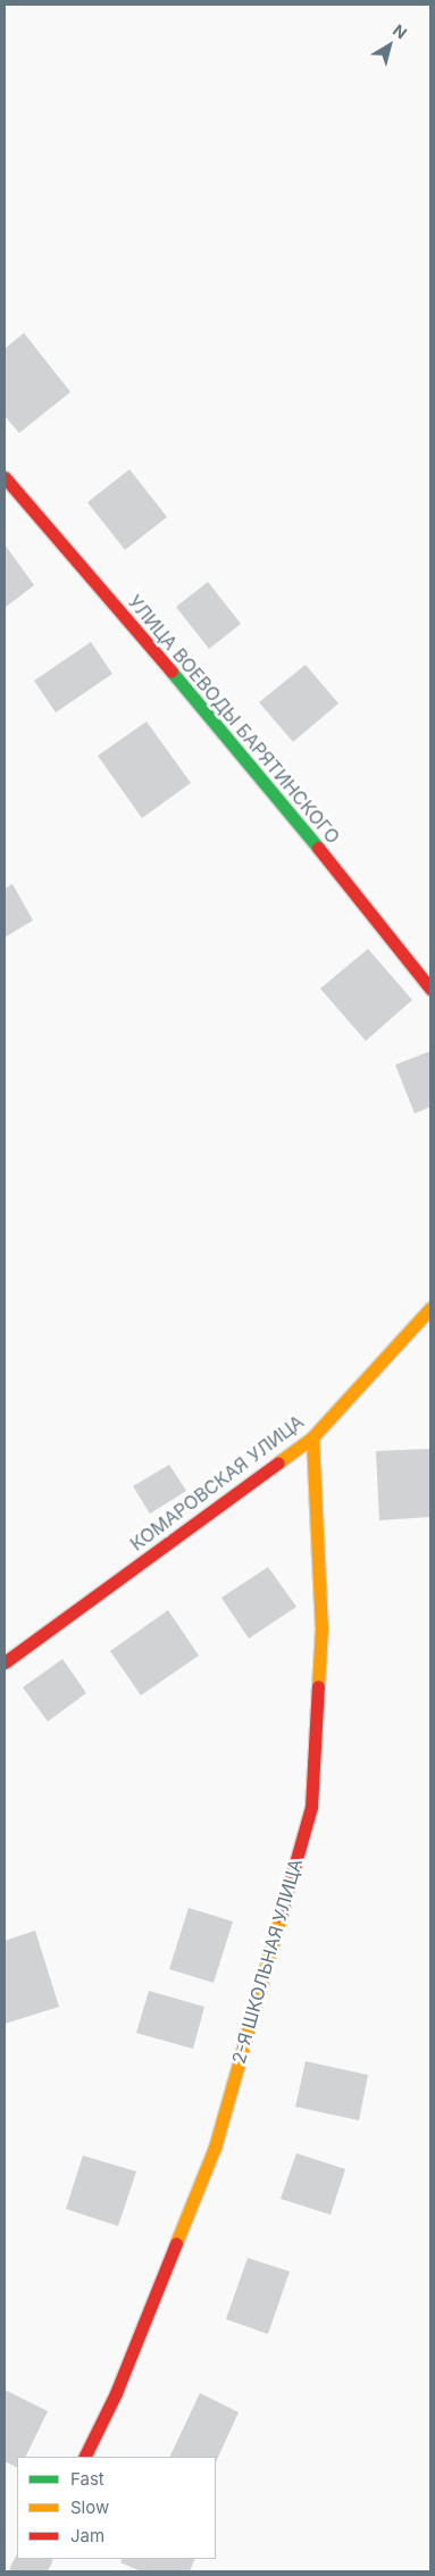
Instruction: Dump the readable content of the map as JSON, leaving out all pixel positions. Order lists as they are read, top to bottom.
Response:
{
  "streets": {
    "street": ["УЛИЦА ВОЕВОДЫ БАРЯТИНСКОГО", "КОМАРОВСКАЯ УЛИЦА", "2-Я ШКОЛЬНАЯ УЛИЦА"]
  },
  "crossings": [
    ["КОМАРОВСКАЯ УЛИЦА", "2-Я ШКОЛЬНАЯ УЛИЦА"]
  ],
  "legend": ["Fast", "Slow", "Jam"],
  "north": "top right"
}
